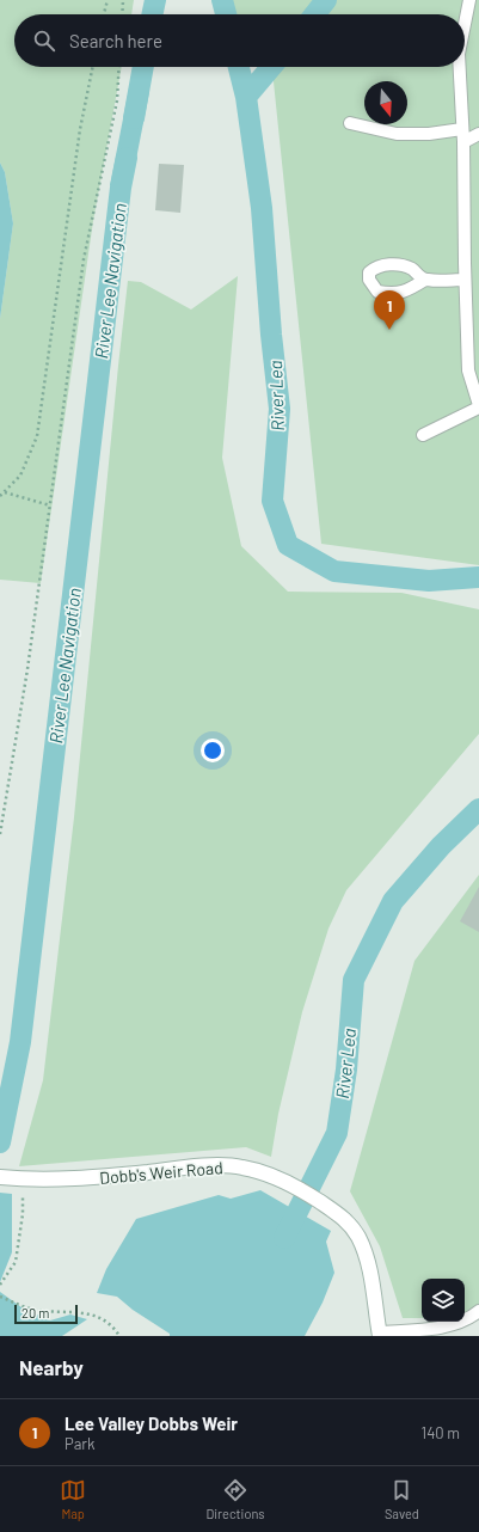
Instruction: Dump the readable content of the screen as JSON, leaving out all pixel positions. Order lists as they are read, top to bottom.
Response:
{
  "streets": {
    "street": ["Dobb's Weir Road"]
  },
  "water": ["River Lee Navigation", "River Lea"],
  "scale_bar": "20 m",
  "north": "bottom",
  "page": {
    "search": "Search here",
    "pins": "1",
    "scale": "20 m",
    "heading": "Nearby",
    "list": [
      {
        "mark": "1",
        "name": "Lee Valley Dobbs Weir",
        "note": "Park",
        "value": "140 m"
      }
    ],
    "nav": ["Map", "Directions", "Saved"]
  }
}
